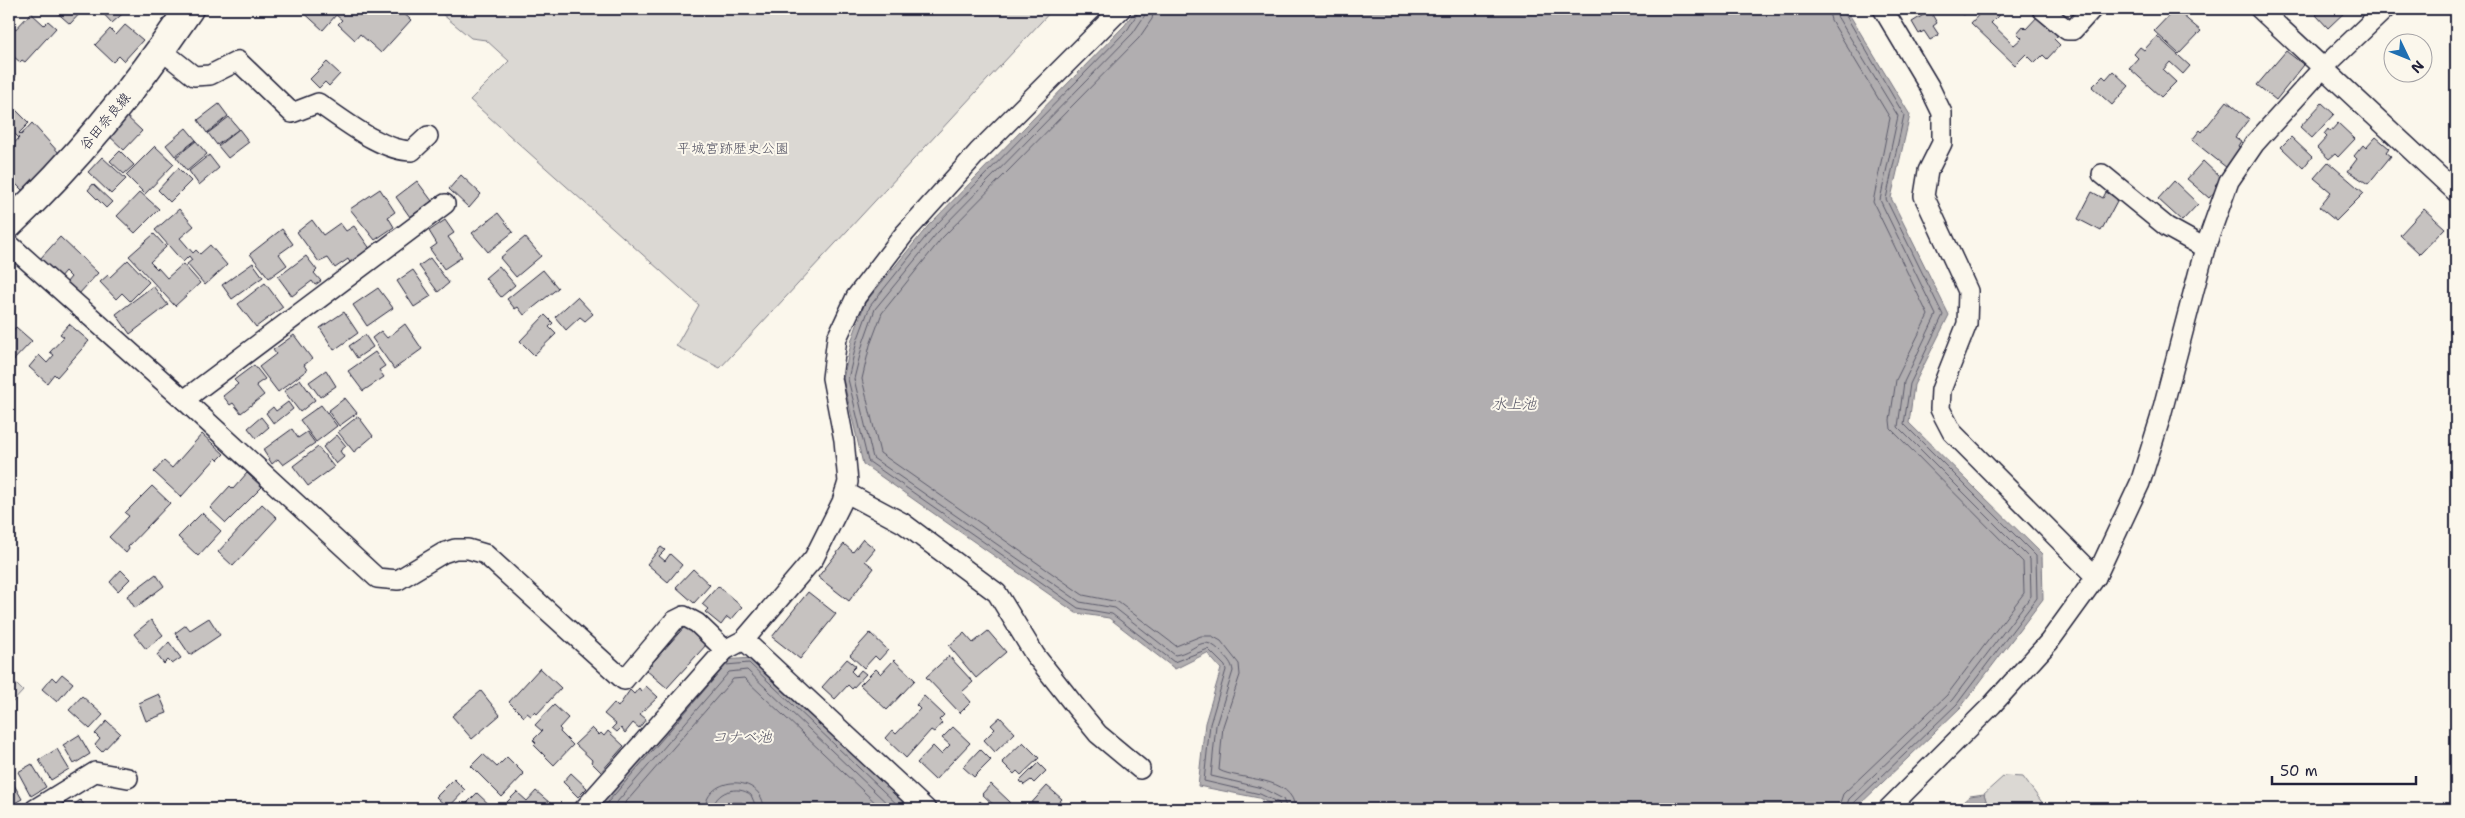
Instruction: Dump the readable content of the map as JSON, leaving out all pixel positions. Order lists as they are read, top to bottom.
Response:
{
  "streets": {
    "main road": ["谷田奈良線"]
  },
  "water": ["水上池", "コナベ池"],
  "parks": ["平城宮跡歴史公園"],
  "scale_bar": "50 m",
  "north": "bottom right"
}
